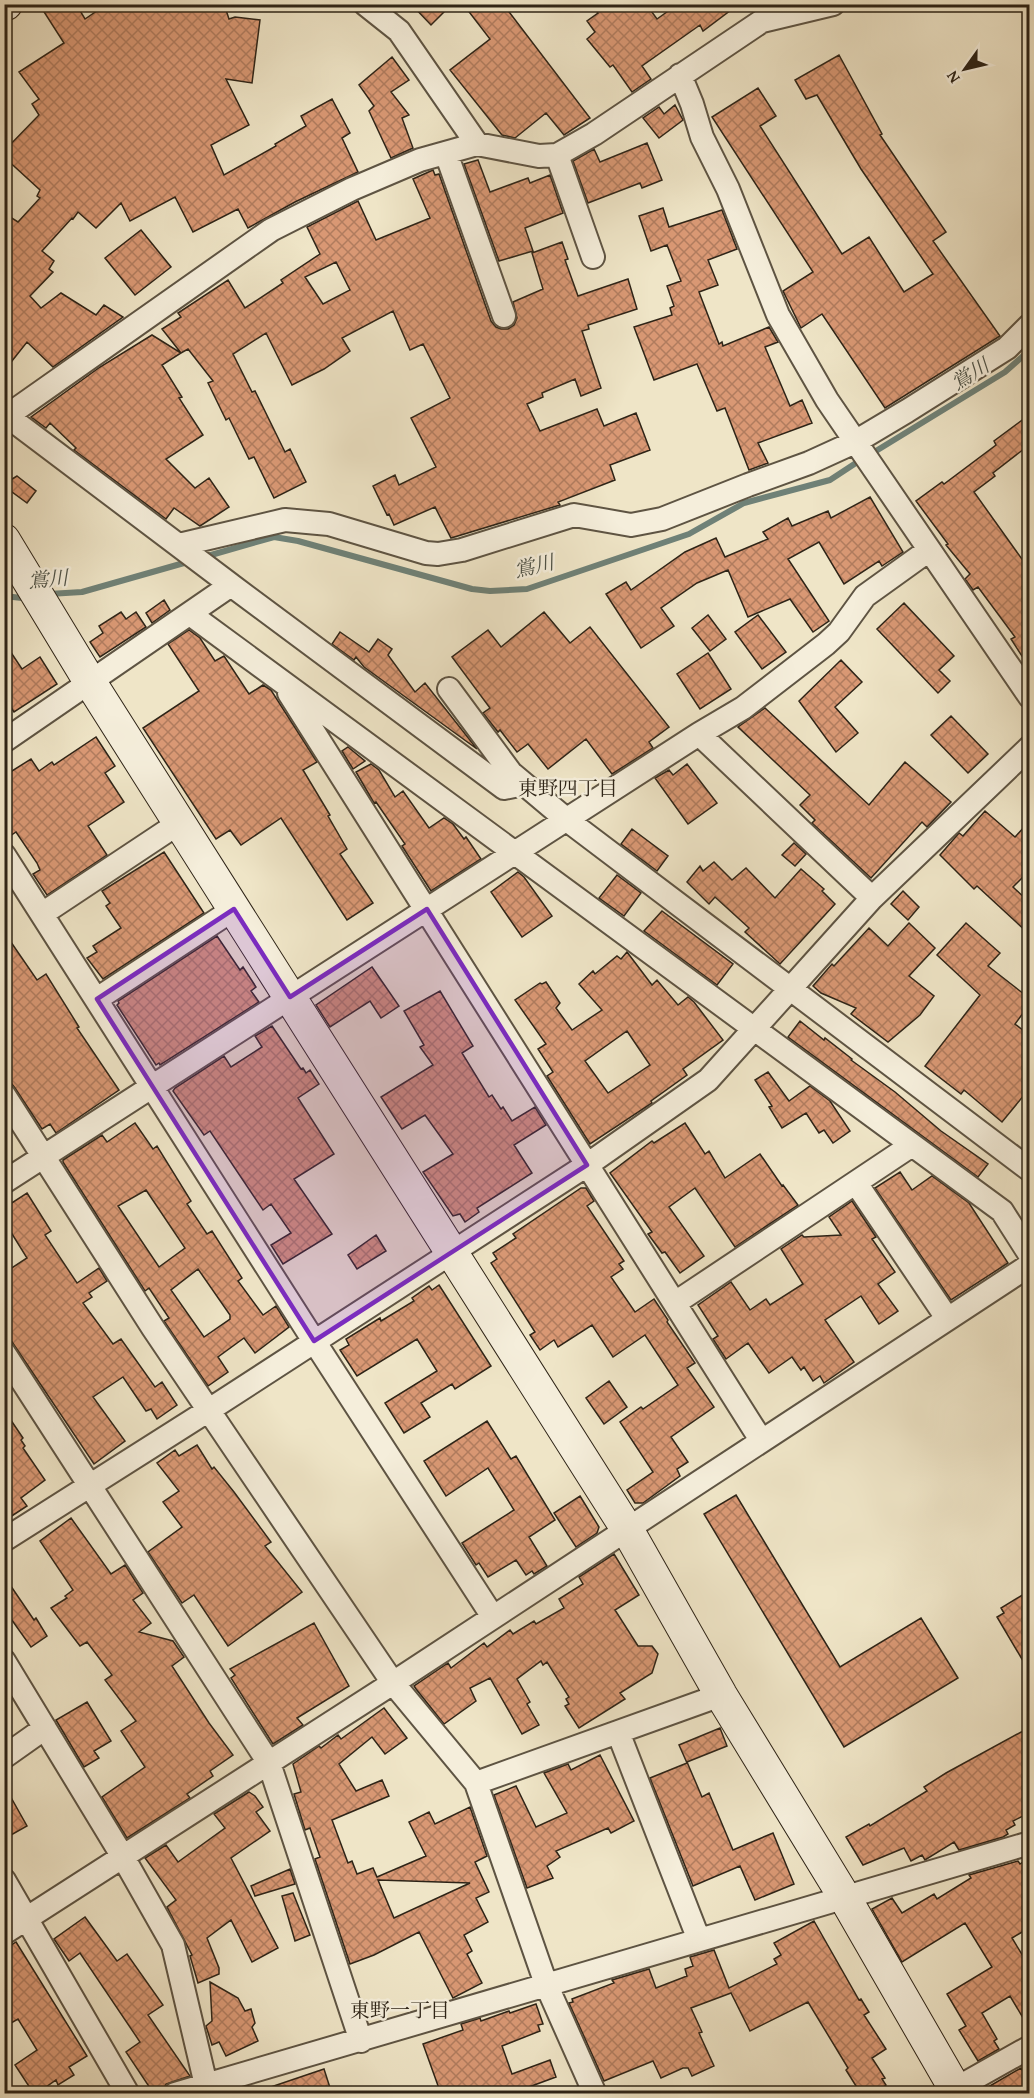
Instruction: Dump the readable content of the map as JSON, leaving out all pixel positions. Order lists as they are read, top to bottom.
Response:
{
  "districts": ["東野四丁目", "東野一丁目"],
  "water": ["鴬川"],
  "north": "bottom left"
}
